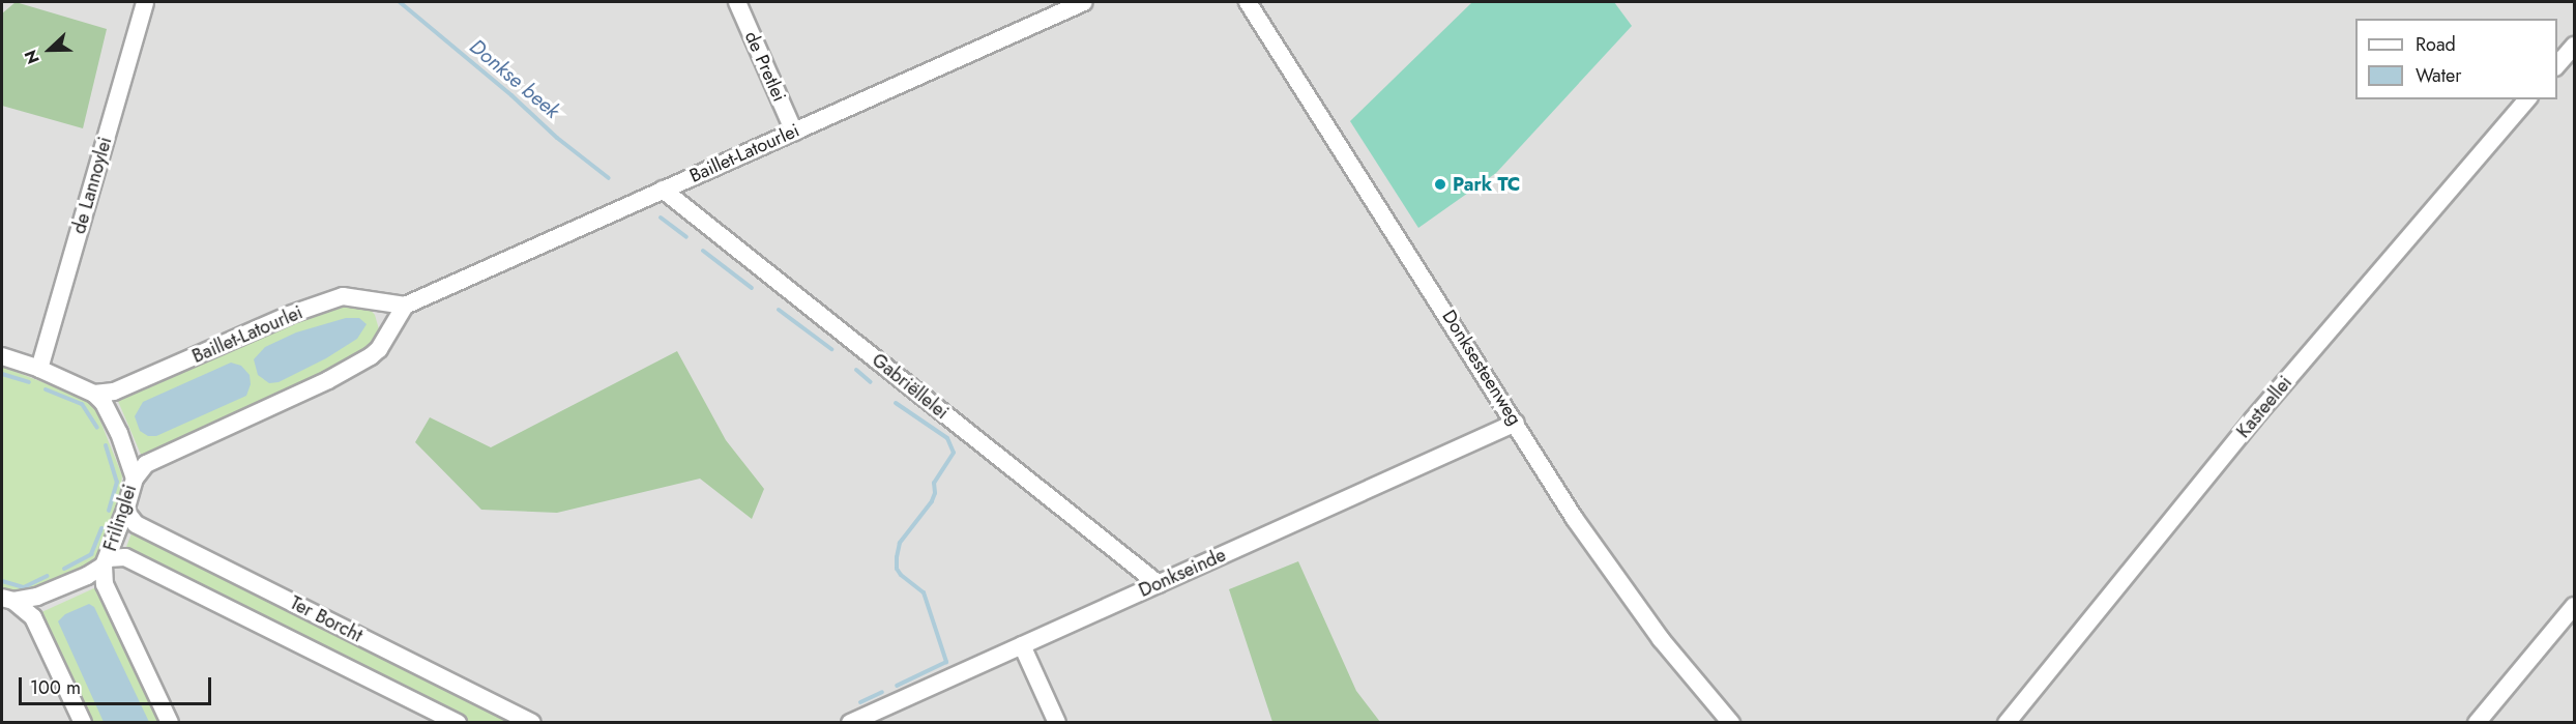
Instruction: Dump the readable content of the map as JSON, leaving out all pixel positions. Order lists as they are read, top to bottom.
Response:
{
  "streets": {
    "street": [
      "de Pretlei",
      "Baillet-Latourlei",
      "de Lannoylei",
      "Donksesteenweg",
      "Gabriëllelei",
      "Kasteellei",
      "Frilinglei",
      "Donkseinde",
      "Ter Borcht"
    ]
  },
  "crossings": [
    ["de Pretlei", "Baillet-Latourlei"],
    ["Baillet-Latourlei", "Gabriëllelei"],
    ["Baillet-Latourlei", "Frilinglei"],
    ["Donksesteenweg", "Donkseinde"],
    ["Gabriëllelei", "Donkseinde"],
    ["Frilinglei", "Ter Borcht"]
  ],
  "water": ["Donkse beek"],
  "places": ["Park TC"],
  "legend": ["Road", "Water"],
  "scale_bar": "100 m",
  "north": "left"
}
